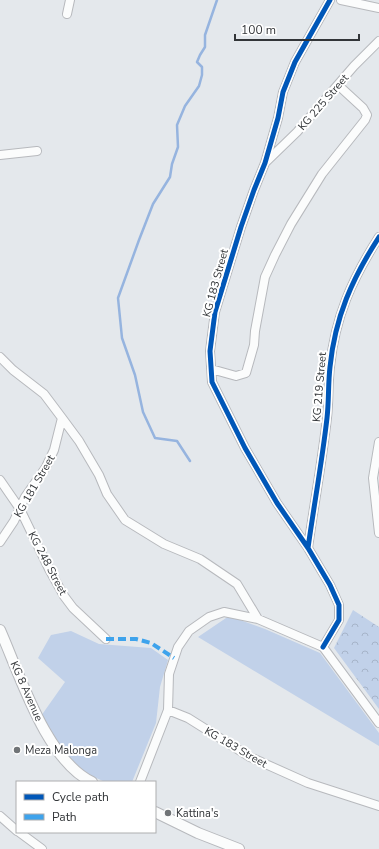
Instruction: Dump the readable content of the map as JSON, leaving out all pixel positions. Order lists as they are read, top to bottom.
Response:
{
  "streets": {
    "street": [
      "KG 225 Street",
      "KG 183 Street",
      "KG 219 Street",
      "KG 181 Street",
      "KG 248 Street",
      "KG 8 Avenue"
    ]
  },
  "crossings": [
    ["KG 225 Street", "KG 183 Street"],
    ["KG 183 Street", "KG 219 Street"],
    ["KG 181 Street", "KG 248 Street"]
  ],
  "places": ["Meza Malonga", "Kattina's"],
  "legend": ["Cycle path", "Path"],
  "scale_bar": "100 m"
}
